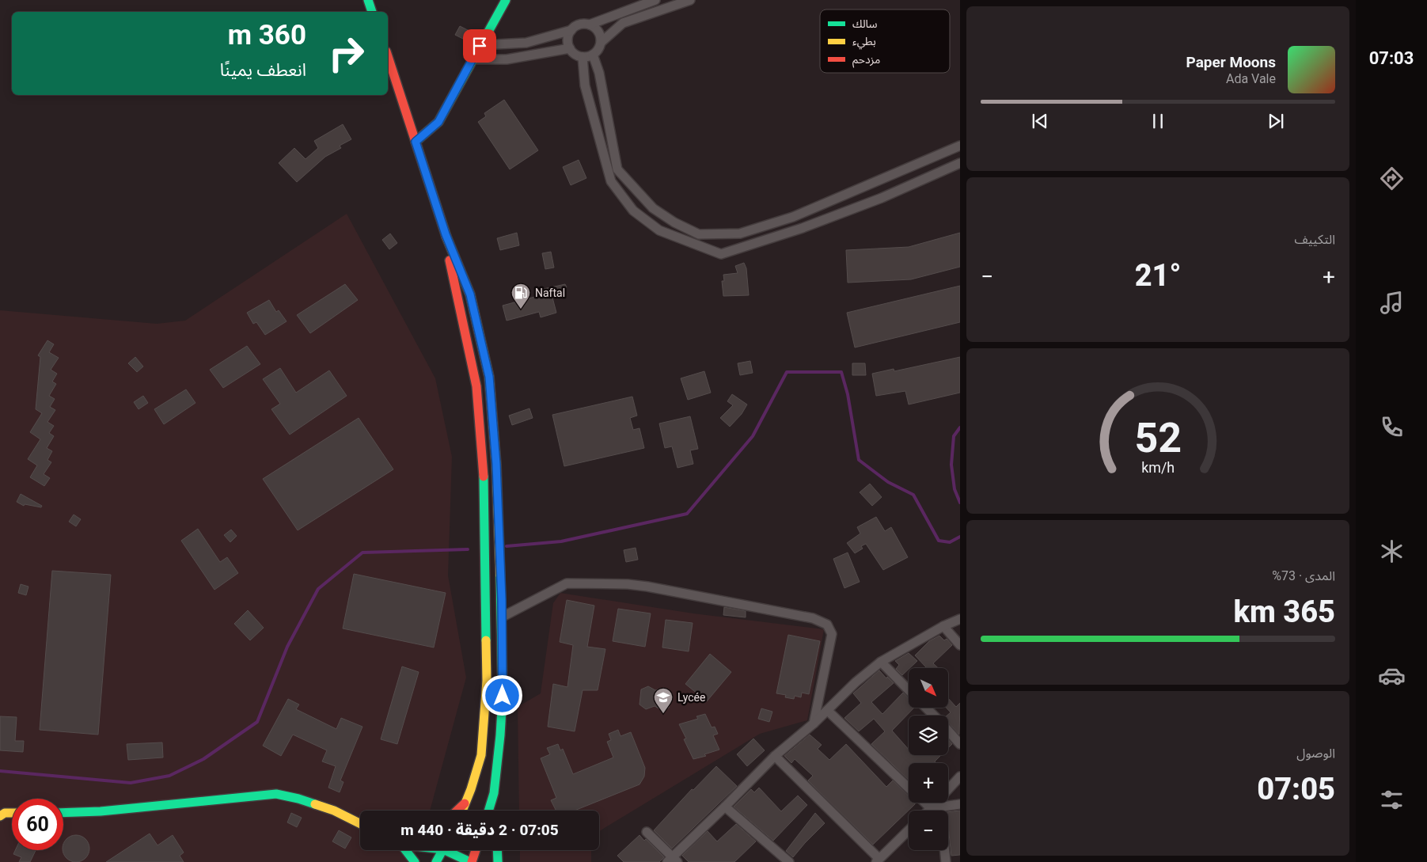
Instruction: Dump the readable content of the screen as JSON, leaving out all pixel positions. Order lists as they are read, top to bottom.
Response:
{
  "places": {
    "fuel station": ["Naftal"],
    "school or university": ["Lycée"]
  },
  "legend": ["سالك", "بطيء", "مزدحم"],
  "north": "bottom right",
  "page": {
    "tabs": "07:03",
    "turn": ["360 m", "انعطف يمينًا"],
    "song": ["Paper Moons", "Ada Vale"],
    "tile": [
      "التكييف",
      ["المدى · 73%", "365 km"],
      ["الوصول", "07:05"]
    ],
    "heat": ["−", "21°", "+"],
    "map_buttons": ["+", "−"],
    "limit": "60",
    "trip": "07:05 · 2 دقيقة · 440 m",
    "gauge": ["52", "km/h"]
  }
}
